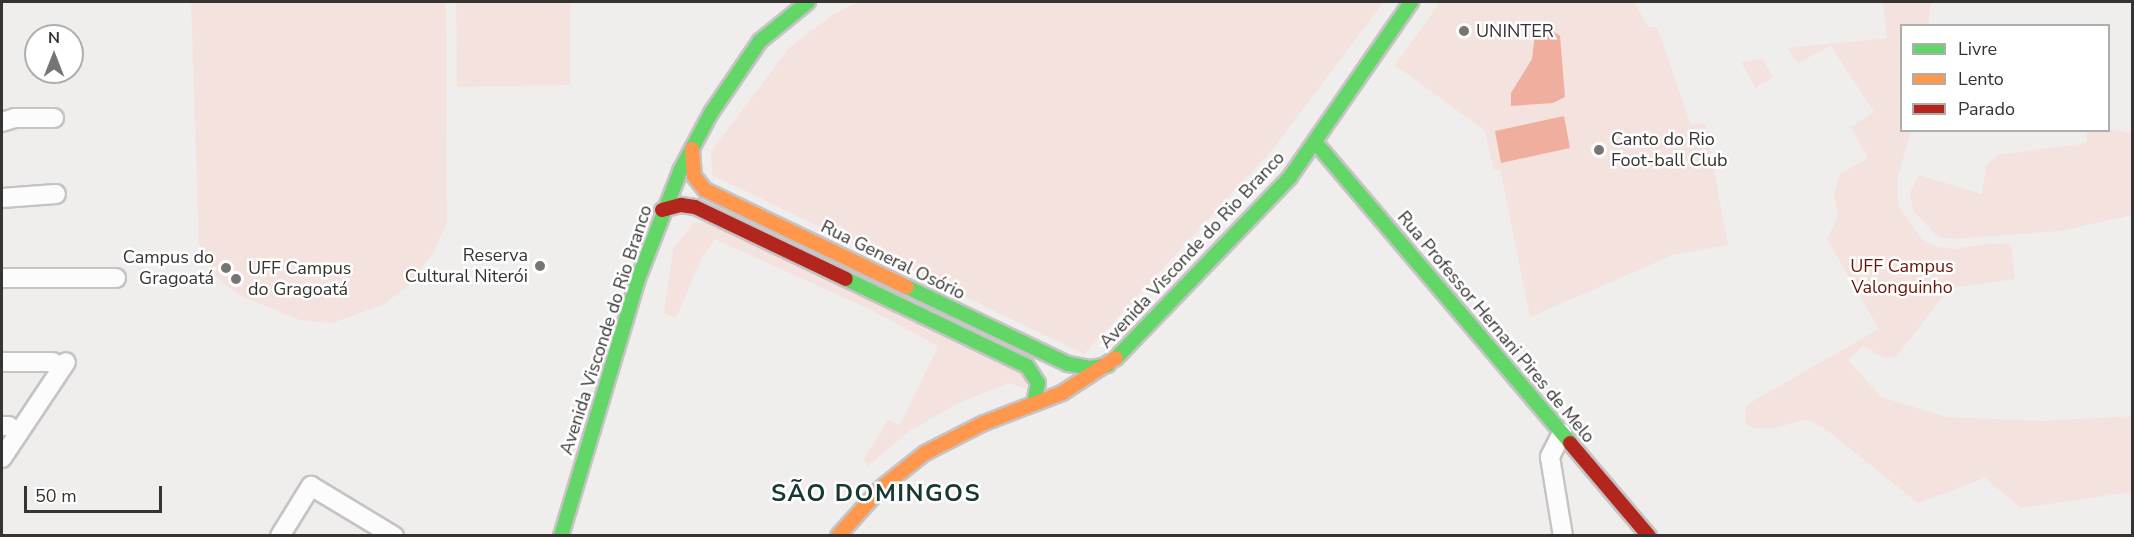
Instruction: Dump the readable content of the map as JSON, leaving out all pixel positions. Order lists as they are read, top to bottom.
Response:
{
  "streets": {
    "street": ["Avenida Visconde do Rio Branco", "Rua General Osório", "Rua Professor Hernani Pires de Melo"]
  },
  "crossings": [
    ["Avenida Visconde do Rio Branco", "Rua General Osório"],
    ["Avenida Visconde do Rio Branco", "Rua Professor Hernani Pires de Melo"]
  ],
  "districts": ["SÃO DOMINGOS"],
  "parks": ["UFF Campus Valonguinho"],
  "places": [
    "UNINTER",
    "Canto do Rio Foot-ball Club",
    "Reserva Cultural Niterói",
    "Campus do Gragoatá",
    "UFF Campus do Gragoatá"
  ],
  "legend": ["Livre", "Lento", "Parado"],
  "scale_bar": "50 m",
  "north": "top"
}
